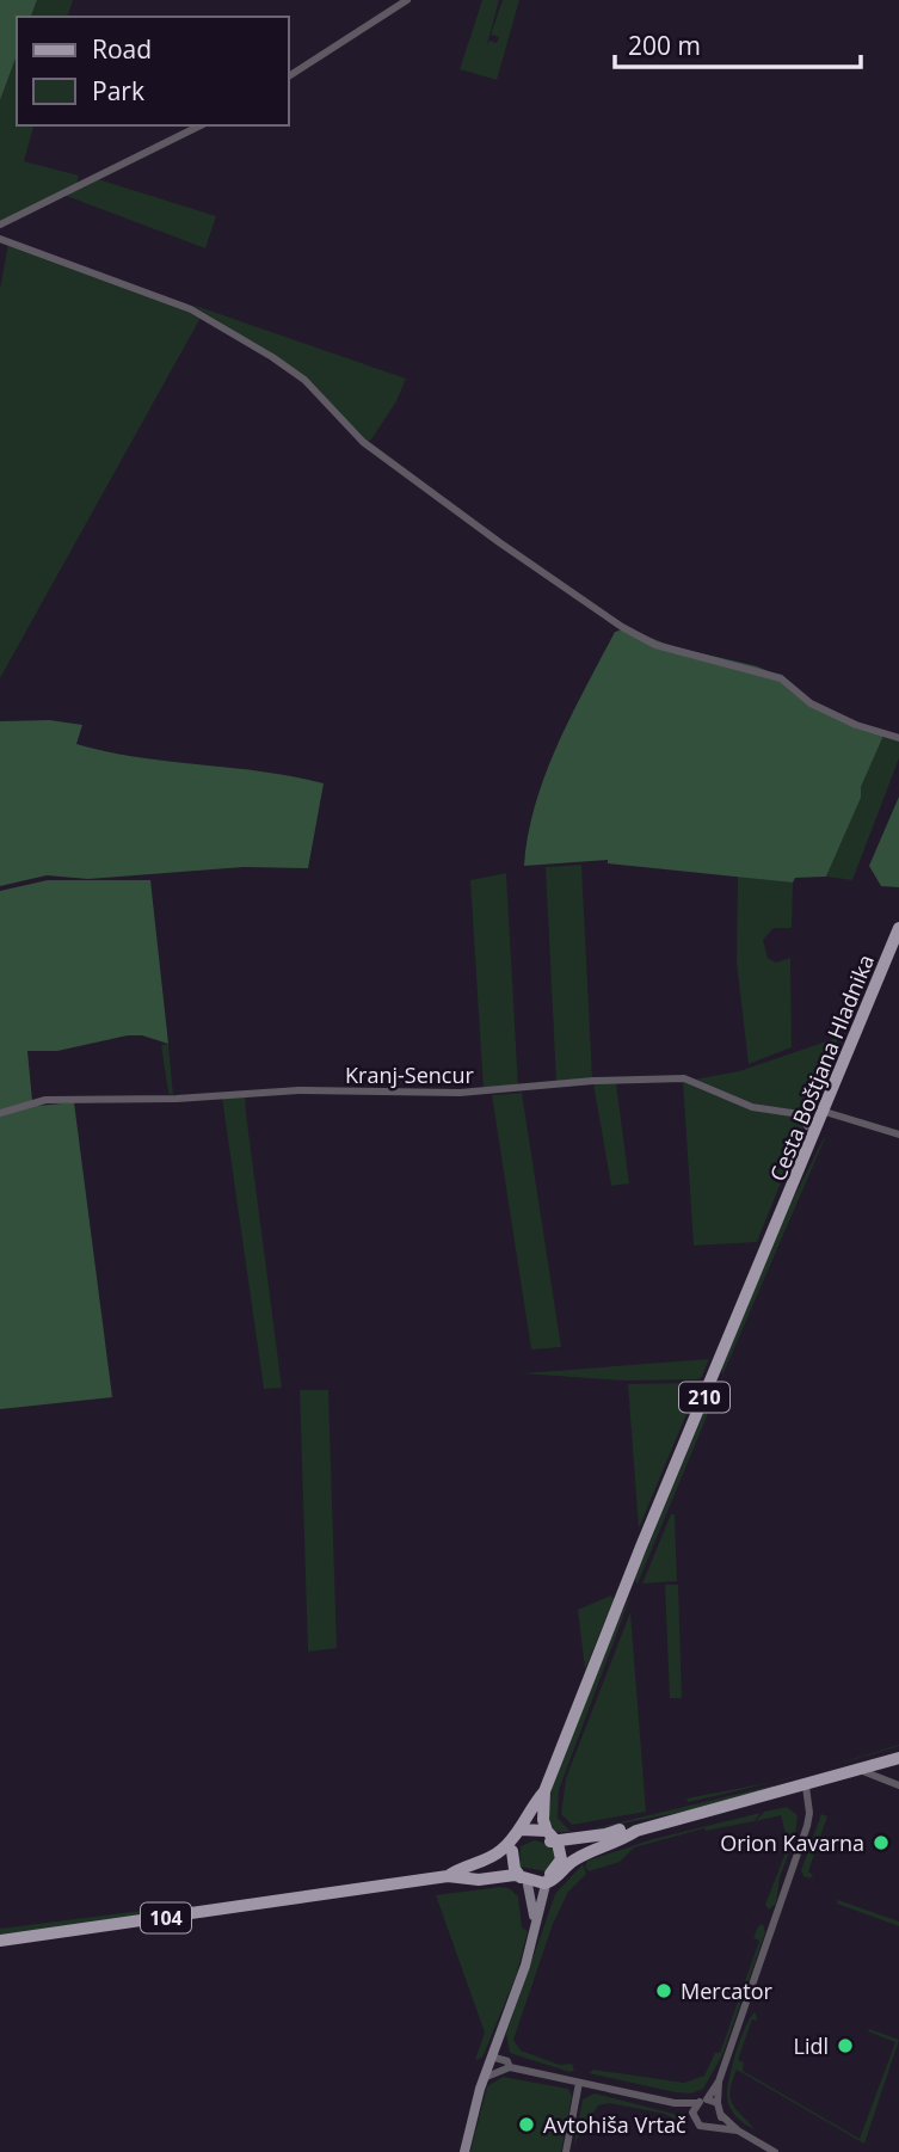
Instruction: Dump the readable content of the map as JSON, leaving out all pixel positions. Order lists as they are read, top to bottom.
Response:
{
  "streets": {
    "main road": ["Cesta Boštjana Hladnika", "210", "104"],
    "street": ["Kranj-Sencur"]
  },
  "crossings": [
    ["Cesta Boštjana Hladnika", "210"],
    ["210", "104"]
  ],
  "places": [
    "Orion Kavarna",
    "Mercator",
    "Lidl",
    "Avtohiša Vrtač"
  ],
  "legend": ["Road", "Park"],
  "scale_bar": "200 m"
}
